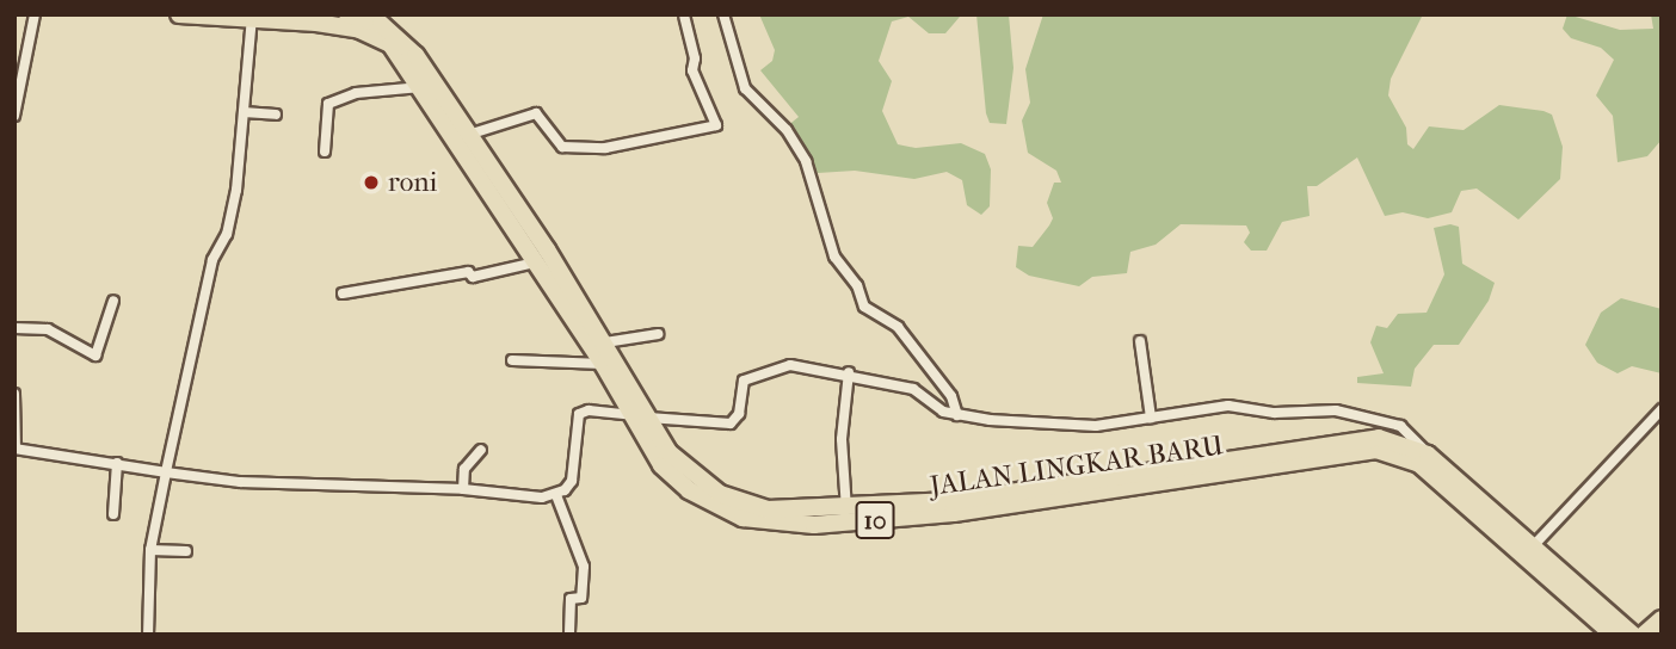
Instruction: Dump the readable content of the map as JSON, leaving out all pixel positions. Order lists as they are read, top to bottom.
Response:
{
  "streets": {
    "highway": ["JALAN LINGKAR BARU", "10"]
  },
  "places": ["roni"]
}
